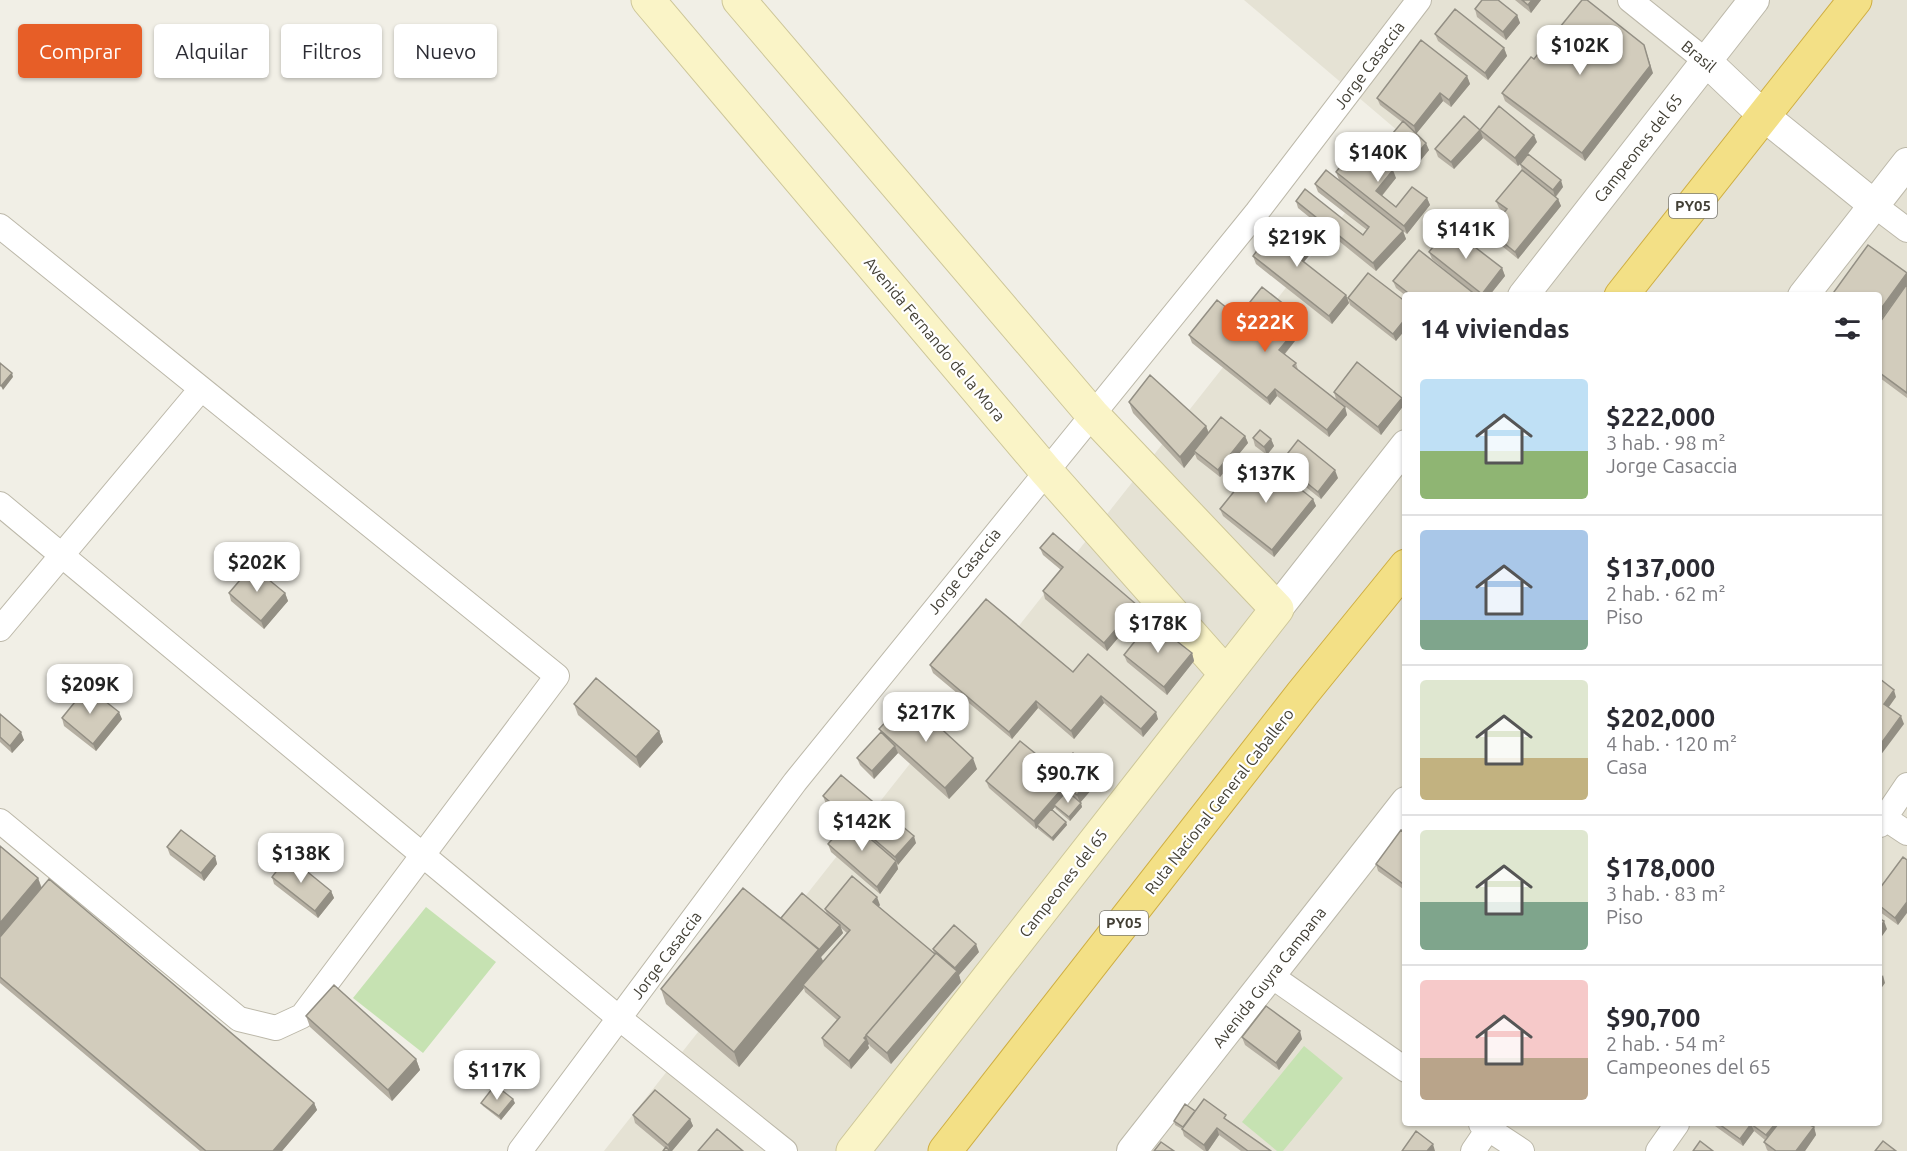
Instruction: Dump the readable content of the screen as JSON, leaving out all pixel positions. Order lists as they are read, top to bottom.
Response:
{
  "streets": {
    "highway": ["PY05", "Ruta Nacional General Caballero"],
    "main road": ["Campeones del 65", "Avenida Fernando de la Mora"],
    "street": ["Brasil", "Jorge Casaccia", "Avenida Guyra Campana"]
  },
  "crossings": [
    ["Brasil", "Campeones del 65"],
    ["Brasil", "PY05"],
    ["Jorge Casaccia", "Avenida Fernando de la Mora"],
    ["Campeones del 65", "Avenida Fernando de la Mora"]
  ],
  "page": {
    "chip": [
      "Comprar",
      "Alquilar",
      "Filtros",
      "Nuevo"
    ],
    "price": [
      "$102K",
      "$140K",
      "$141K",
      "$219K",
      "$222K",
      "$137K",
      "$202K",
      "$178K",
      "$209K",
      "$217K",
      "$90.7K",
      "$142K",
      "$138K",
      "$117K"
    ],
    "heading": "14 viviendas",
    "list": [
      {
        "name": "$222,000",
        "note": "3 hab. · 98 m² · Jorge Casaccia"
      },
      {
        "name": "$137,000",
        "note": "2 hab. · 62 m² · Piso"
      },
      {
        "name": "$202,000",
        "note": "4 hab. · 120 m² · Casa"
      },
      {
        "name": "$178,000",
        "note": "3 hab. · 83 m² · Piso"
      },
      {
        "name": "$90,700",
        "note": "2 hab. · 54 m² · Campeones del 65"
      }
    ]
  }
}
